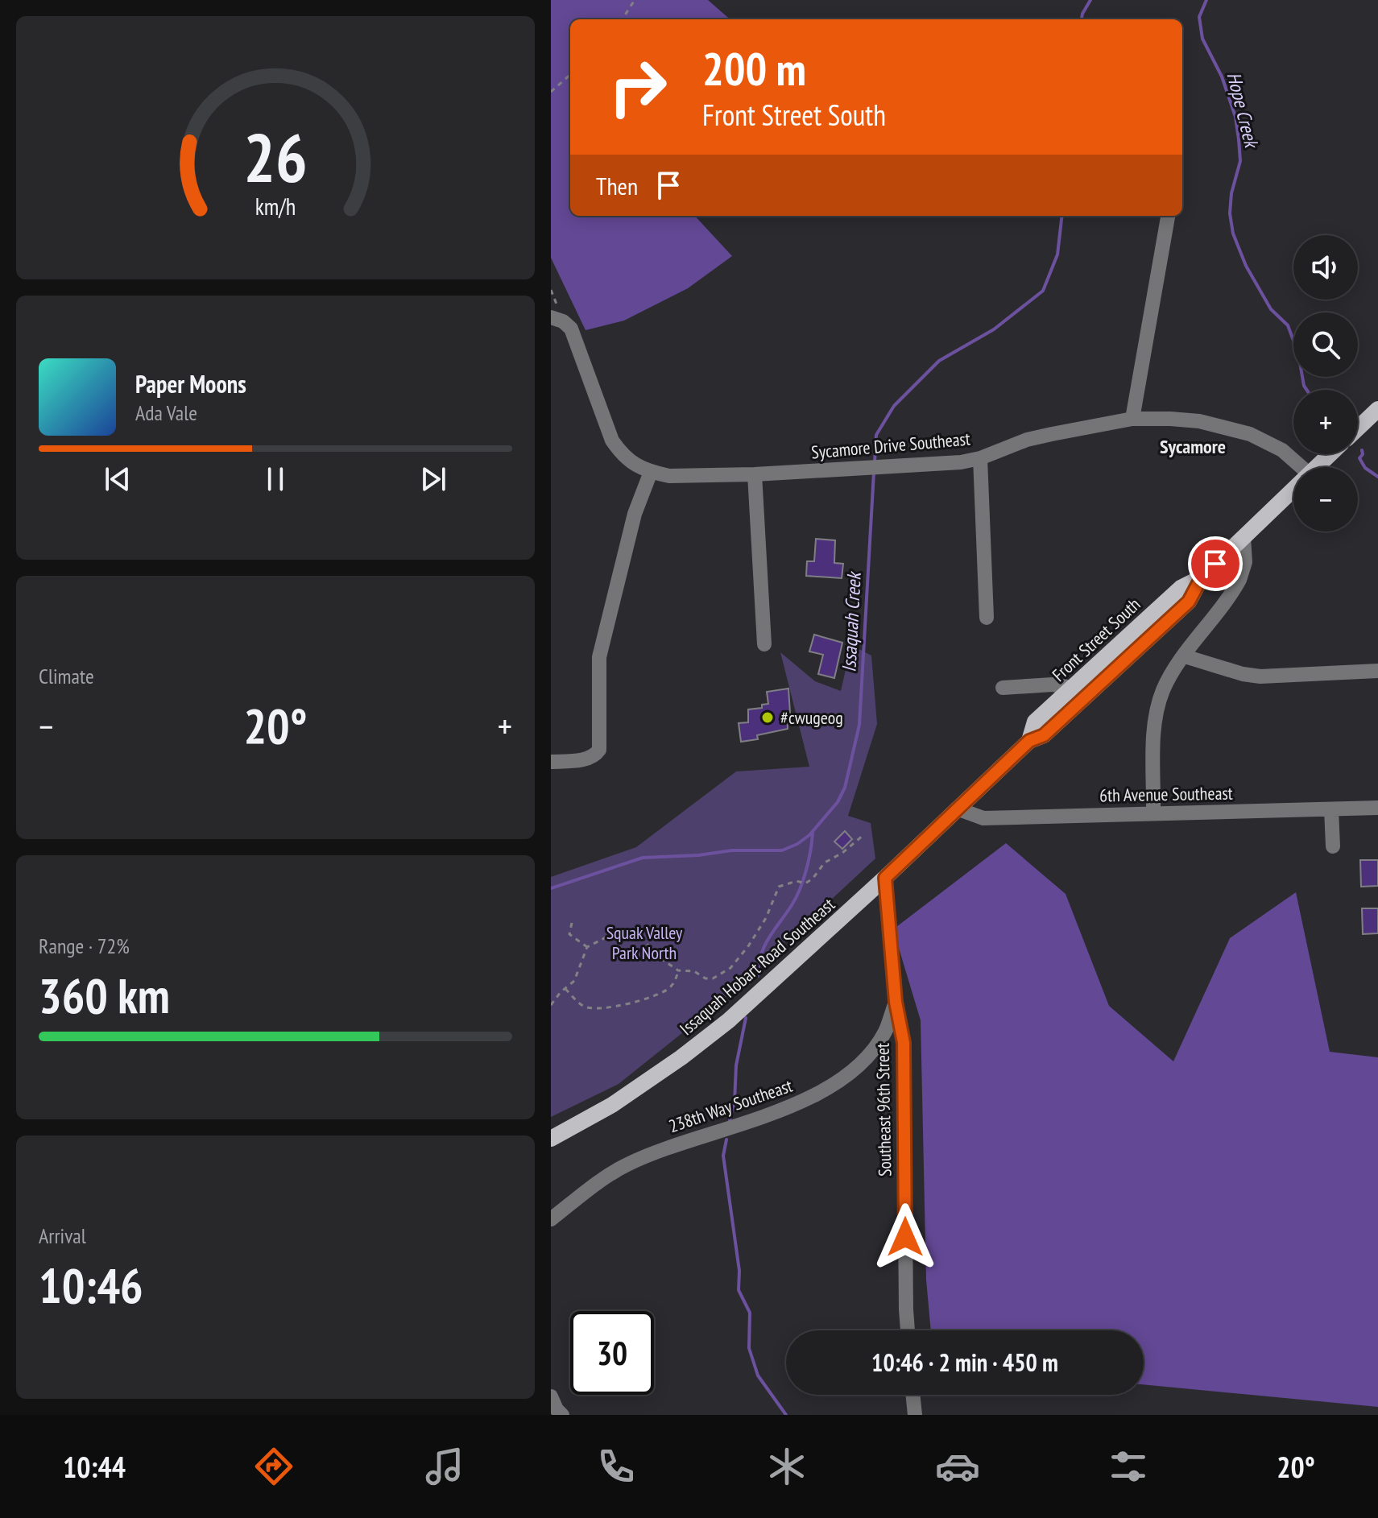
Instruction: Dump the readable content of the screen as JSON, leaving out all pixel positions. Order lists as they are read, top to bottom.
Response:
{
  "streets": {
    "main road": ["Front Street South", "Issaquah Hobart Road Southeast"],
    "street": [
      "Sycamore Drive Southeast",
      "6th Avenue Southeast",
      "238th Way Southeast",
      "Southeast 96th Street"
    ]
  },
  "crossings": [
    ["Front Street South", "6th Avenue Southeast"],
    ["Front Street South", "Issaquah Hobart Road Southeast"],
    ["Front Street South", "Southeast 96th Street"],
    ["Issaquah Hobart Road Southeast", "Southeast 96th Street"],
    ["238th Way Southeast", "Southeast 96th Street"]
  ],
  "districts": ["Sycamore"],
  "water": ["Hope Creek", "Issaquah Creek"],
  "parks": ["Squak Valley Park North"],
  "places": ["#cwugeog"],
  "page": {
    "turn": ["200 m", "Front Street South"],
    "then": "Then",
    "map_buttons": ["+", "−"],
    "song": ["Paper Moons", "Ada Vale"],
    "tile": [
      "Climate",
      ["Range · 72%", "360 km"],
      ["Arrival", "10:46"]
    ],
    "heat": ["−", "20°", "+"],
    "limit": "30",
    "trip": "10:46 · 2 min · 450 m",
    "tabs": ["10:44", "20°"],
    "gauge": ["26", "km/h"]
  }
}
